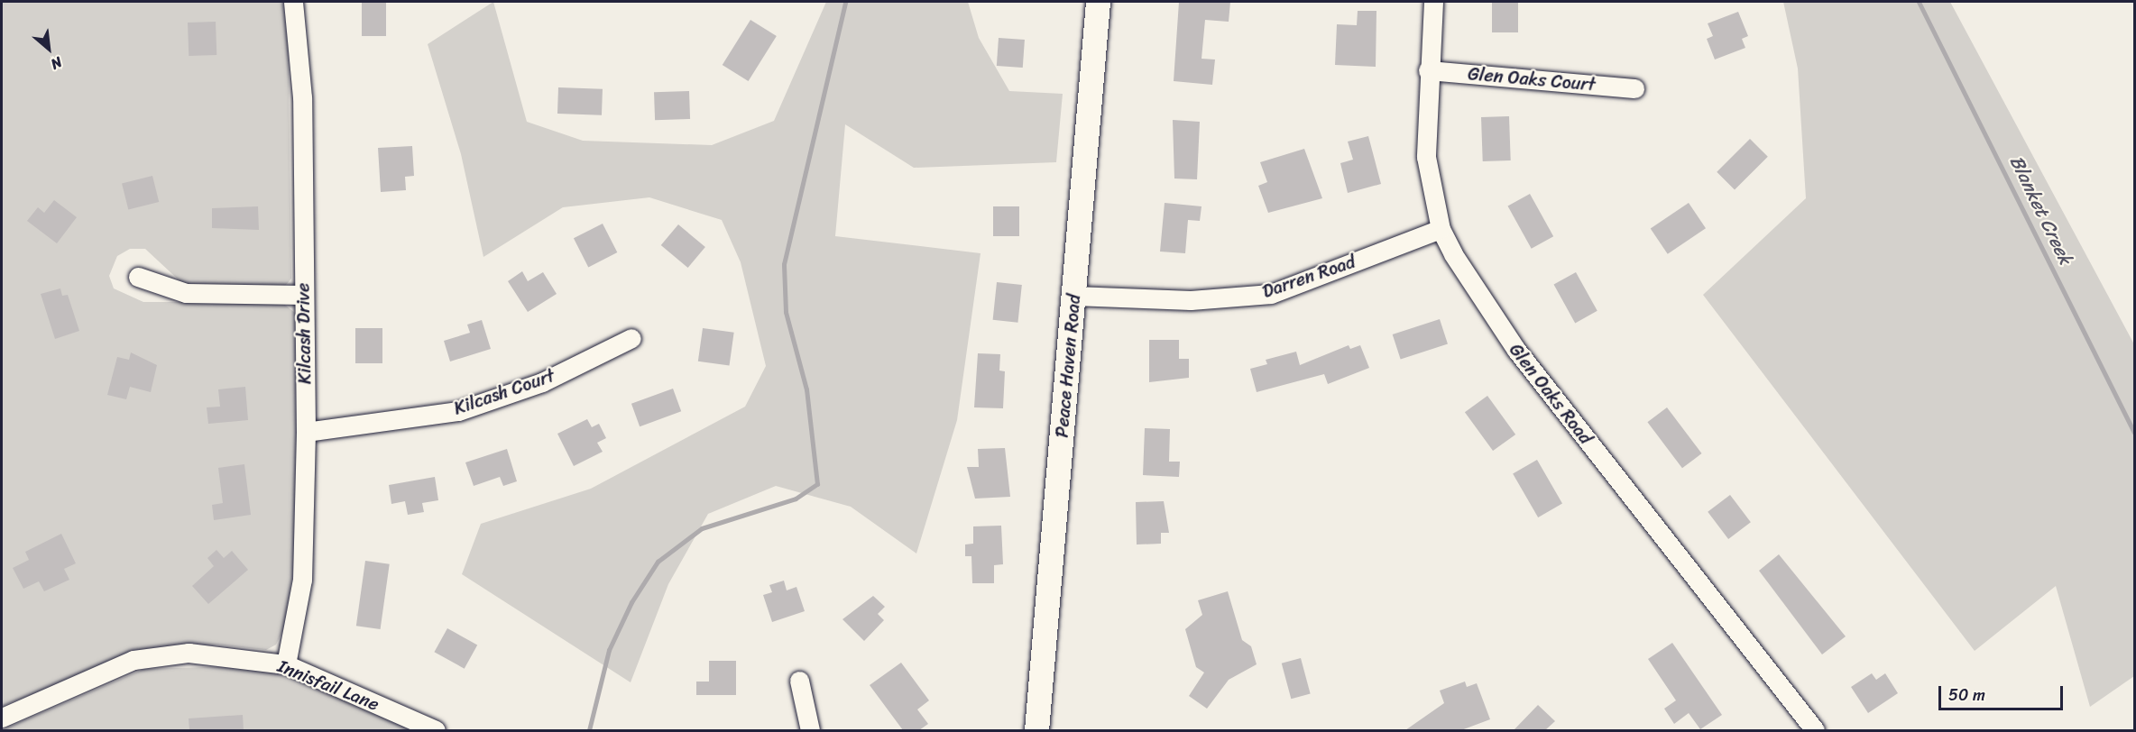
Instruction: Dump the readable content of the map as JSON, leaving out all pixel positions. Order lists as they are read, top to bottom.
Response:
{
  "streets": {
    "main road": ["Peace Haven Road"],
    "street": [
      "Glen Oaks Court",
      "Darren Road",
      "Kilcash Drive",
      "Kilcash Court",
      "Glen Oaks Road",
      "Innisfail Lane"
    ]
  },
  "crossings": [
    ["Glen Oaks Court", "Glen Oaks Road"],
    ["Darren Road", "Peace Haven Road"],
    ["Darren Road", "Glen Oaks Road"],
    ["Kilcash Drive", "Kilcash Court"],
    ["Kilcash Drive", "Innisfail Lane"]
  ],
  "water": ["Blanket Creek"],
  "scale_bar": "50 m",
  "north": "bottom right"
}
